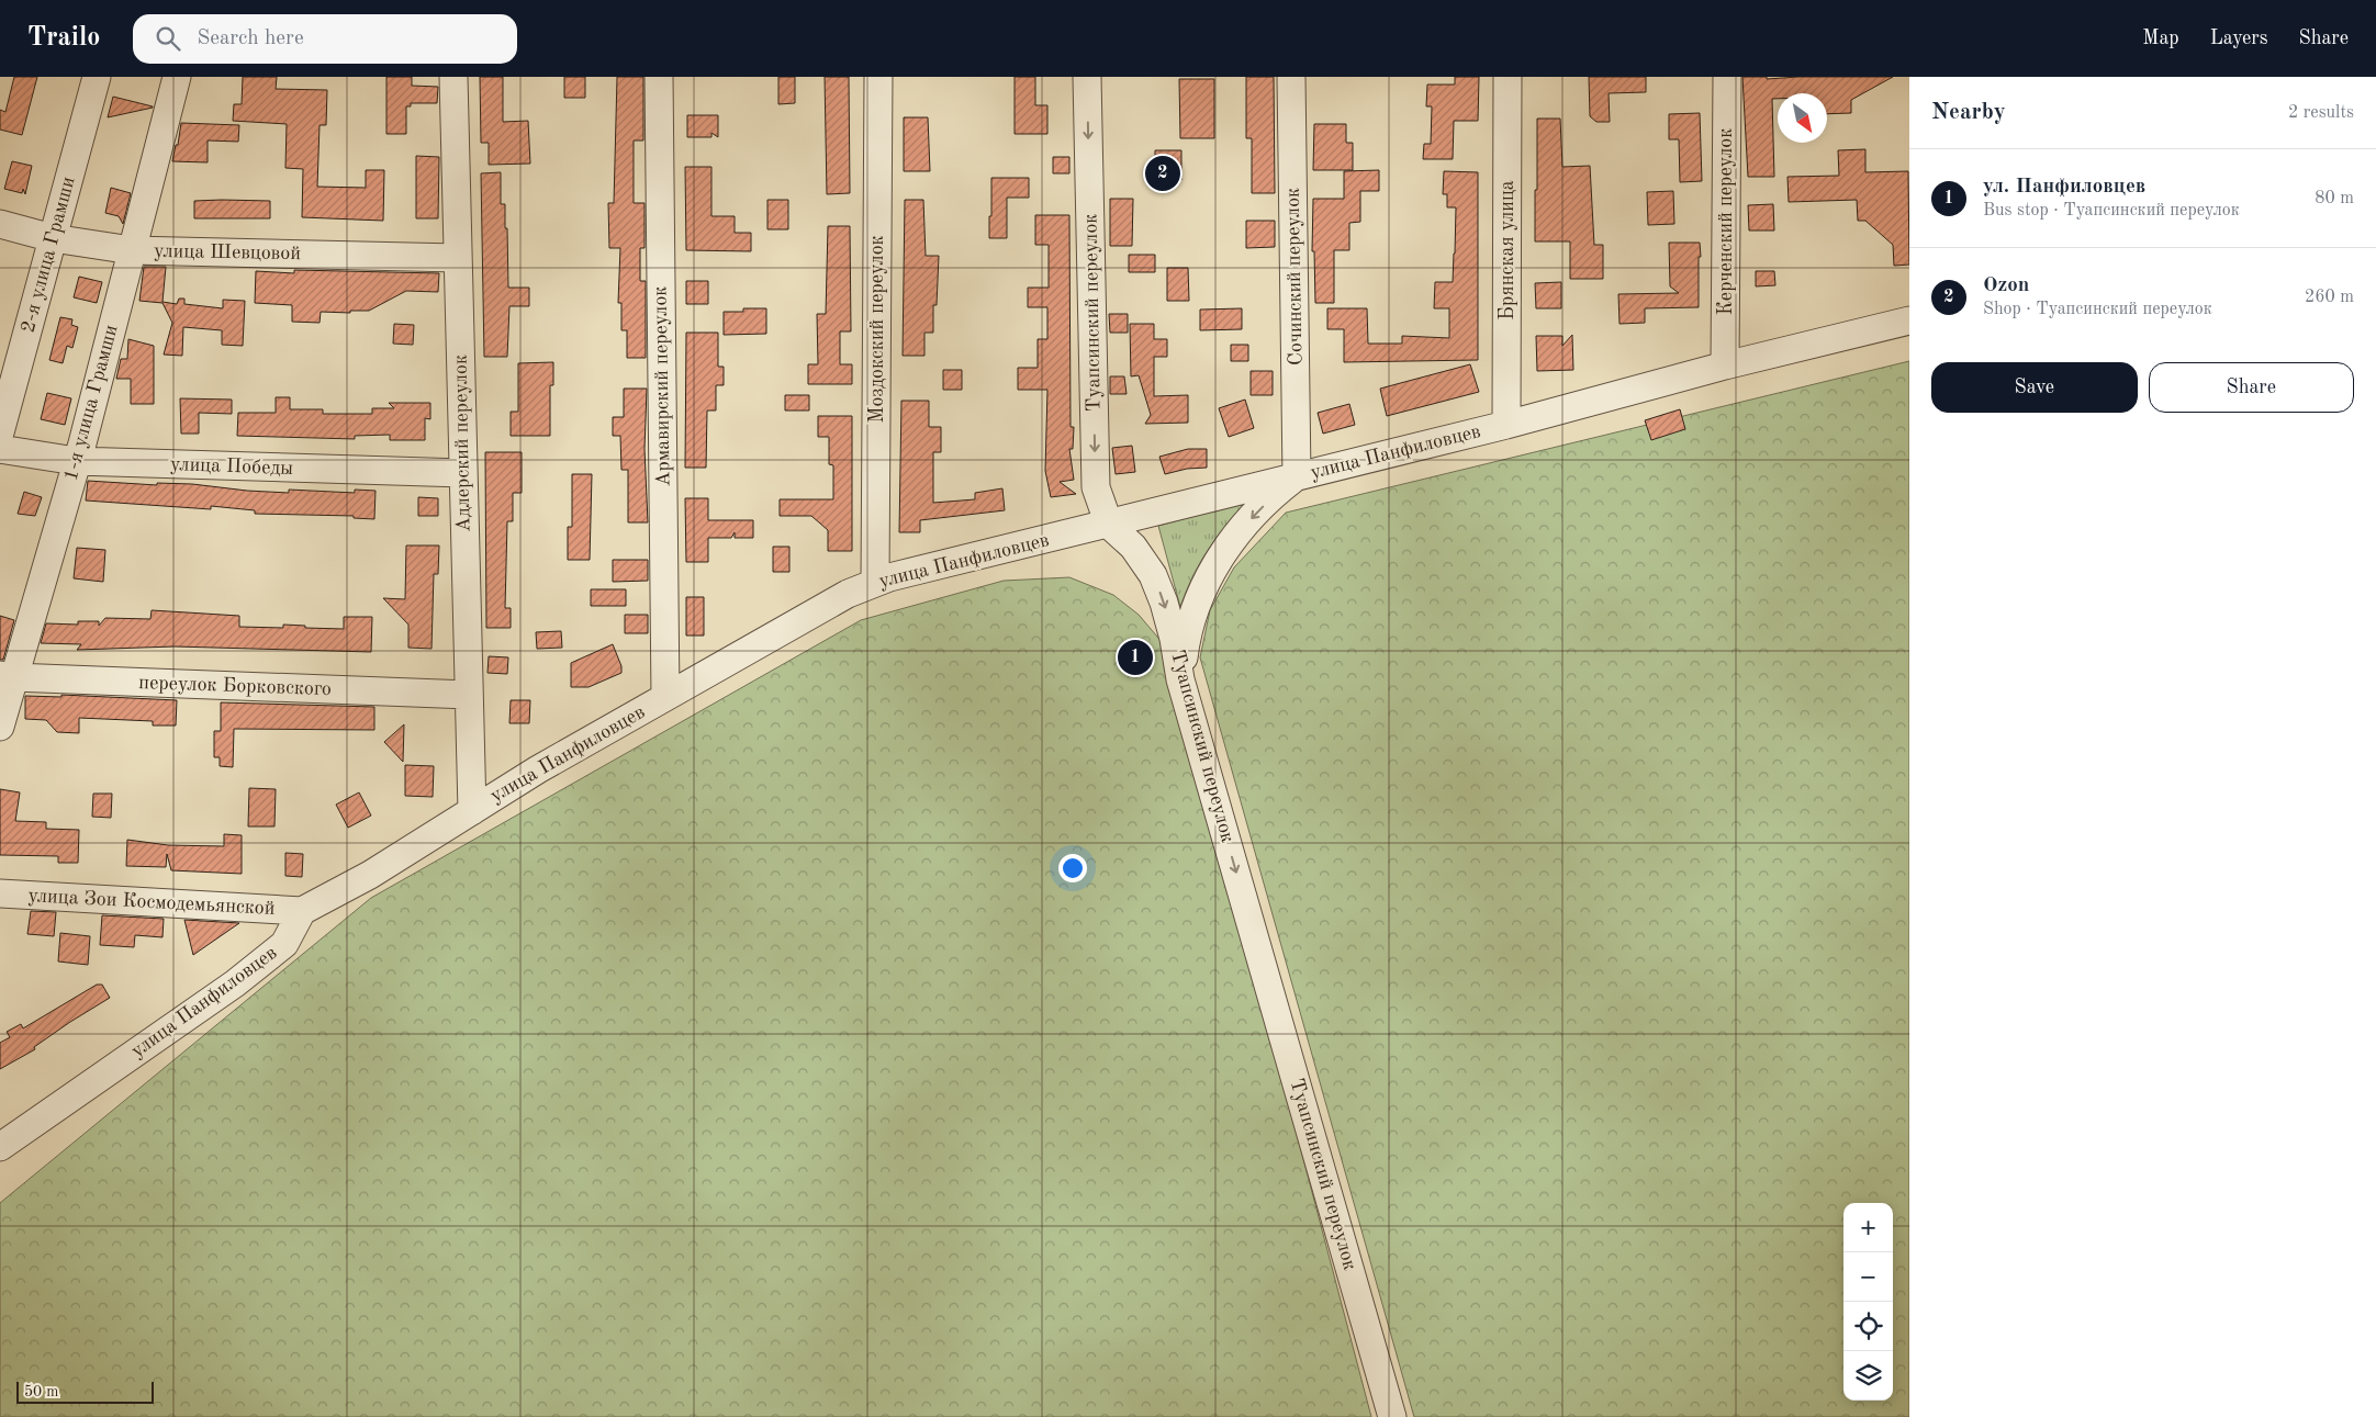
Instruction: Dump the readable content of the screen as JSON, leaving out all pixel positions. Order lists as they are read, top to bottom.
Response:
{
  "streets": {
    "street": [
      "Керченский переулок",
      "Брянская улица",
      "улица Шевцовой",
      "2-я улица Грамши",
      "Сочинский переулок",
      "Туапсинский переулок",
      "Моздокский переулок",
      "Армавирский переулок",
      "1-я улица Грамши",
      "Адлерский переулок",
      "улица Панфиловцев",
      "улица Победы",
      "переулок Борковского",
      "улица Зои Космодемьянской"
    ]
  },
  "crossings": [
    ["Керченский переулок", "улица Панфиловцев"],
    ["Брянская улица", "улица Панфиловцев"],
    ["улица Шевцовой", "2-я улица Грамши"],
    ["улица Шевцовой", "1-я улица Грамши"],
    ["улица Шевцовой", "Адлерский переулок"],
    ["Сочинский переулок", "улица Панфиловцев"],
    ["Туапсинский переулок", "улица Панфиловцев"],
    ["Моздокский переулок", "улица Панфиловцев"],
    ["Армавирский переулок", "улица Панфиловцев"],
    ["1-я улица Грамши", "улица Победы"],
    ["1-я улица Грамши", "переулок Борковского"],
    ["Адлерский переулок", "улица Панфиловцев"],
    ["Адлерский переулок", "улица Победы"],
    ["Адлерский переулок", "переулок Борковского"],
    ["улица Панфиловцев", "улица Зои Космодемьянской"]
  ],
  "one_way": ["Туапсинский переулок"],
  "scale_bar": "50 m",
  "north": "bottom right",
  "page": {
    "header": "Trailo",
    "search": "Search here",
    "nav": ["Map", "Layers", "Share"],
    "heading": ["Nearby", "2 results"],
    "list": [
      {
        "mark": "1",
        "name": "ул. Панфиловцев",
        "note": "Bus stop · Туапсинский переулок",
        "value": "80 m"
      },
      {
        "mark": "2",
        "name": "Ozon",
        "note": "Shop · Туапсинский переулок",
        "value": "260 m"
      }
    ],
    "pins": ["2", "1"],
    "buttons": ["Save", "Share"],
    "map_buttons": ["+", "−"],
    "scale": "50 m"
  }
}
